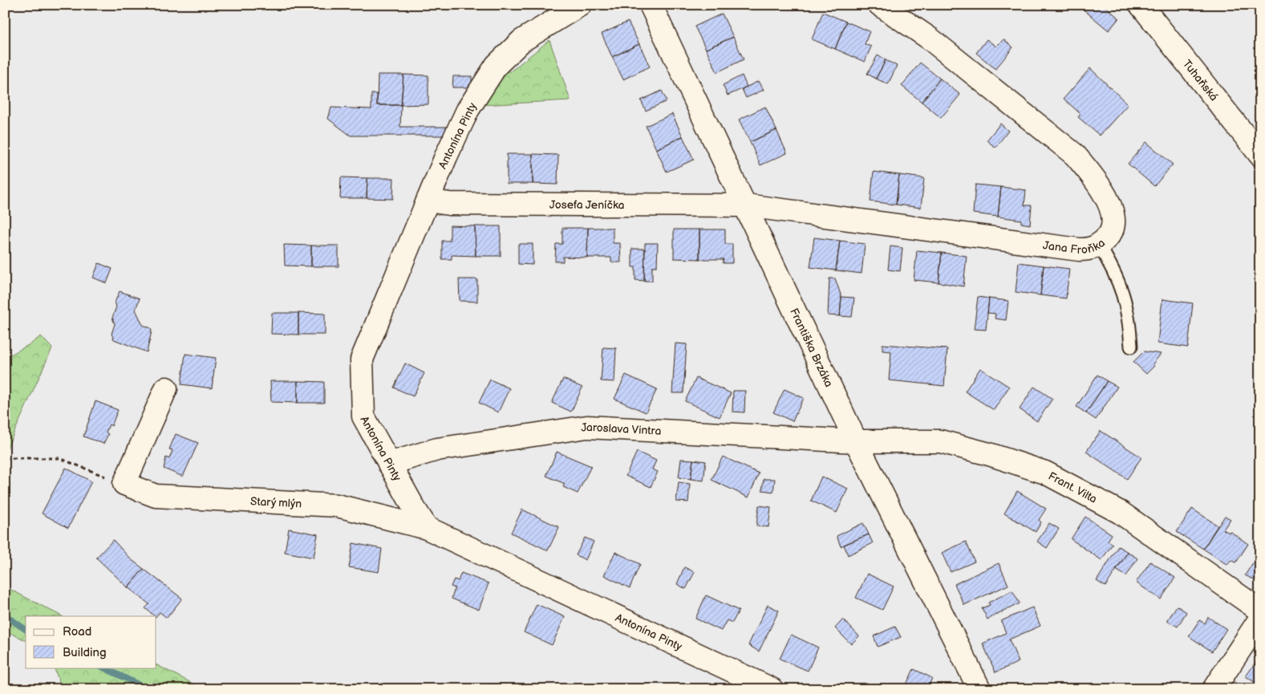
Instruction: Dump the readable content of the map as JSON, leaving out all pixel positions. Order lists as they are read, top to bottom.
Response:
{
  "streets": {
    "street": [
      "Tuhaňská",
      "Antonína Pinty",
      "Josefa Jeníčka",
      "Jana Froňka",
      "Františka Brzáka",
      "Jaroslava Vintra",
      "Frant. Vilta",
      "Starý mlýn"
    ]
  },
  "crossings": [
    ["Antonína Pinty", "Josefa Jeníčka"],
    ["Antonína Pinty", "Jaroslava Vintra"],
    ["Antonína Pinty", "Starý mlýn"],
    ["Josefa Jeníčka", "Jana Froňka"],
    ["Josefa Jeníčka", "Františka Brzáka"],
    ["Jana Froňka", "Františka Brzáka"],
    ["Františka Brzáka", "Jaroslava Vintra"],
    ["Františka Brzáka", "Frant. Vilta"],
    ["Jaroslava Vintra", "Frant. Vilta"]
  ],
  "legend": ["Road", "Building"]
}
